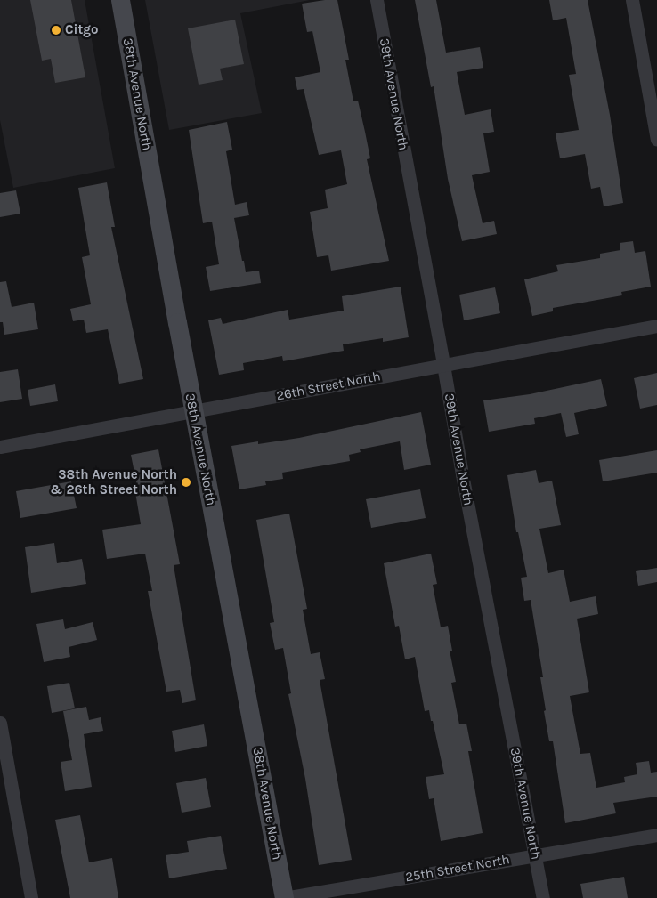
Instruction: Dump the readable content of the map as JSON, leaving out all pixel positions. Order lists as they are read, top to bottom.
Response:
{
  "streets": {
    "main road": ["38th Avenue North"],
    "street": ["39th Avenue North", "26th Street North", "25th Street North"]
  },
  "crossings": [
    ["38th Avenue North", "26th Street North"],
    ["38th Avenue North", "25th Street North"],
    ["39th Avenue North", "26th Street North"],
    ["39th Avenue North", "25th Street North"]
  ],
  "places": ["Citgo", "38th Avenue North & 26th Street North"]
}
